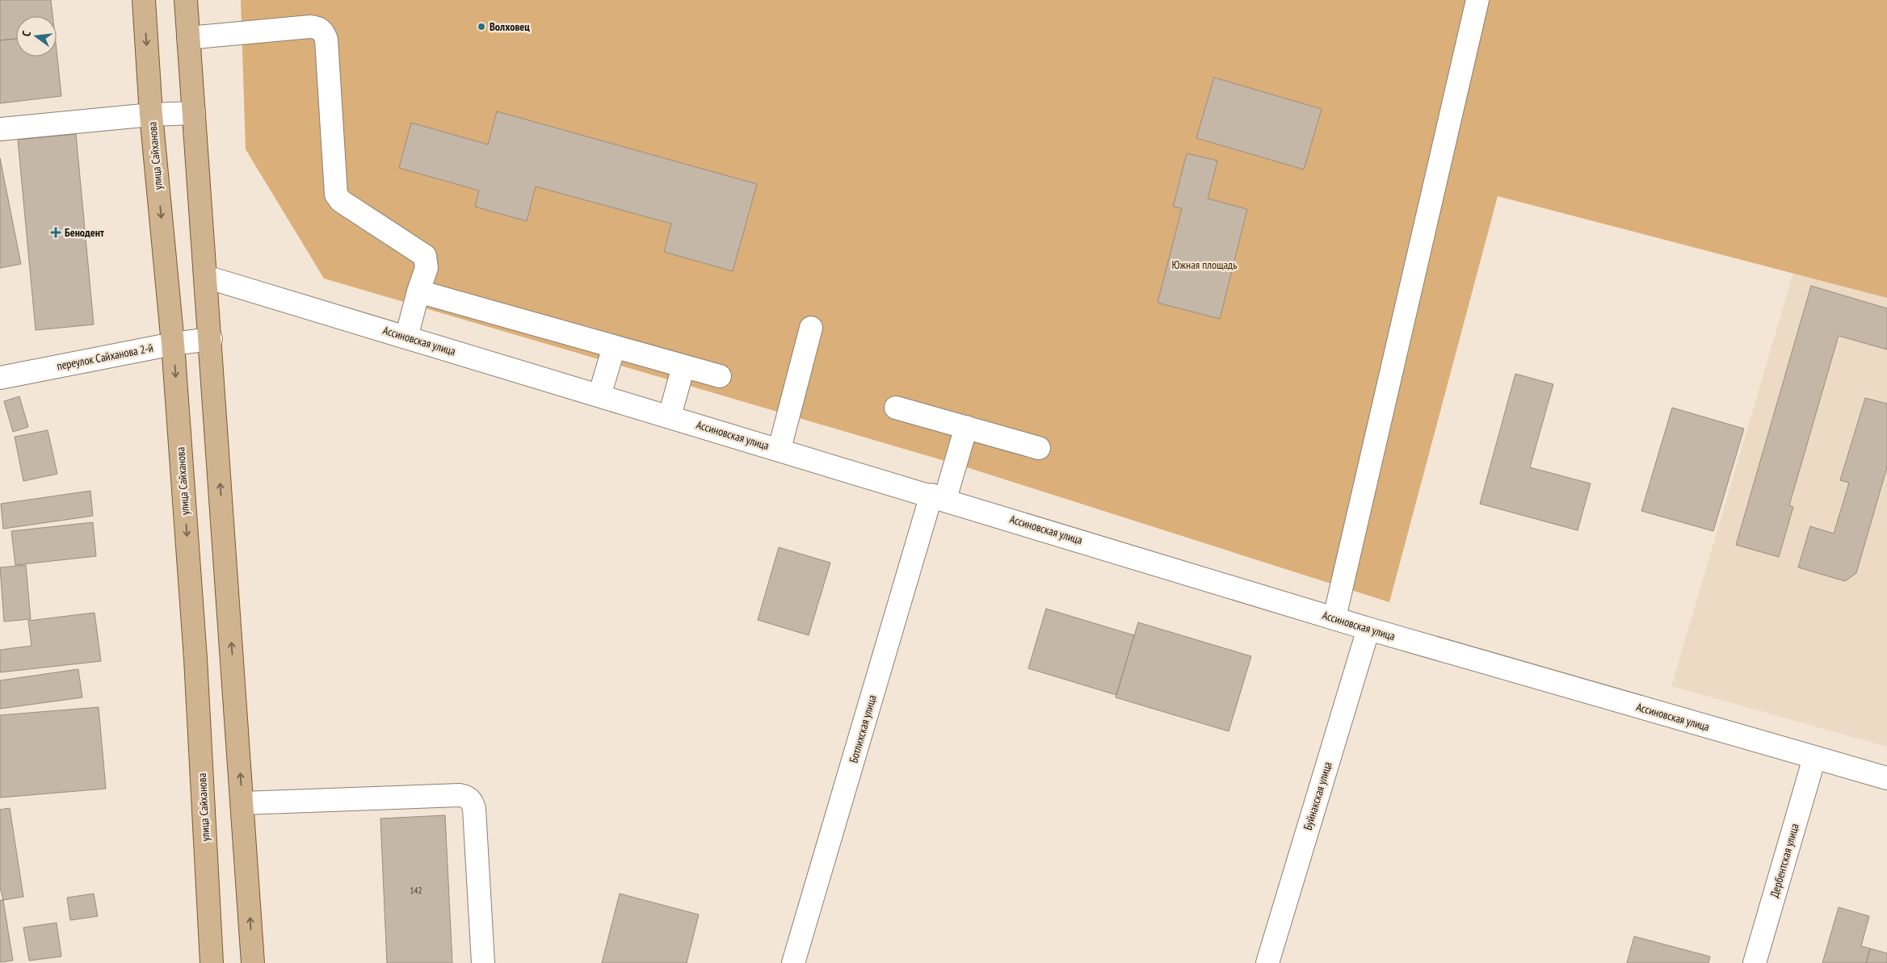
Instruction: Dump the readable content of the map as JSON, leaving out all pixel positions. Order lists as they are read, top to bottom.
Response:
{
  "streets": {
    "main road": ["улица Сайханова"],
    "street": [
      "Ассиновская улица",
      "переулок Сайханова 2-й",
      "Ботлихская улица",
      "Буйнакская улица",
      "Дербентская улица"
    ]
  },
  "crossings": [
    ["улица Сайханова", "переулок Сайханова 2-й"],
    ["Ассиновская улица", "Ботлихская улица"],
    ["Ассиновская улица", "Буйнакская улица"],
    ["Ассиновская улица", "Дербентская улица"]
  ],
  "parks": ["Южная площадь"],
  "places": {
    "other": ["Волховец"],
    "health": ["Бенодент"]
  },
  "house_numbers": ["142"],
  "north": "left"
}
